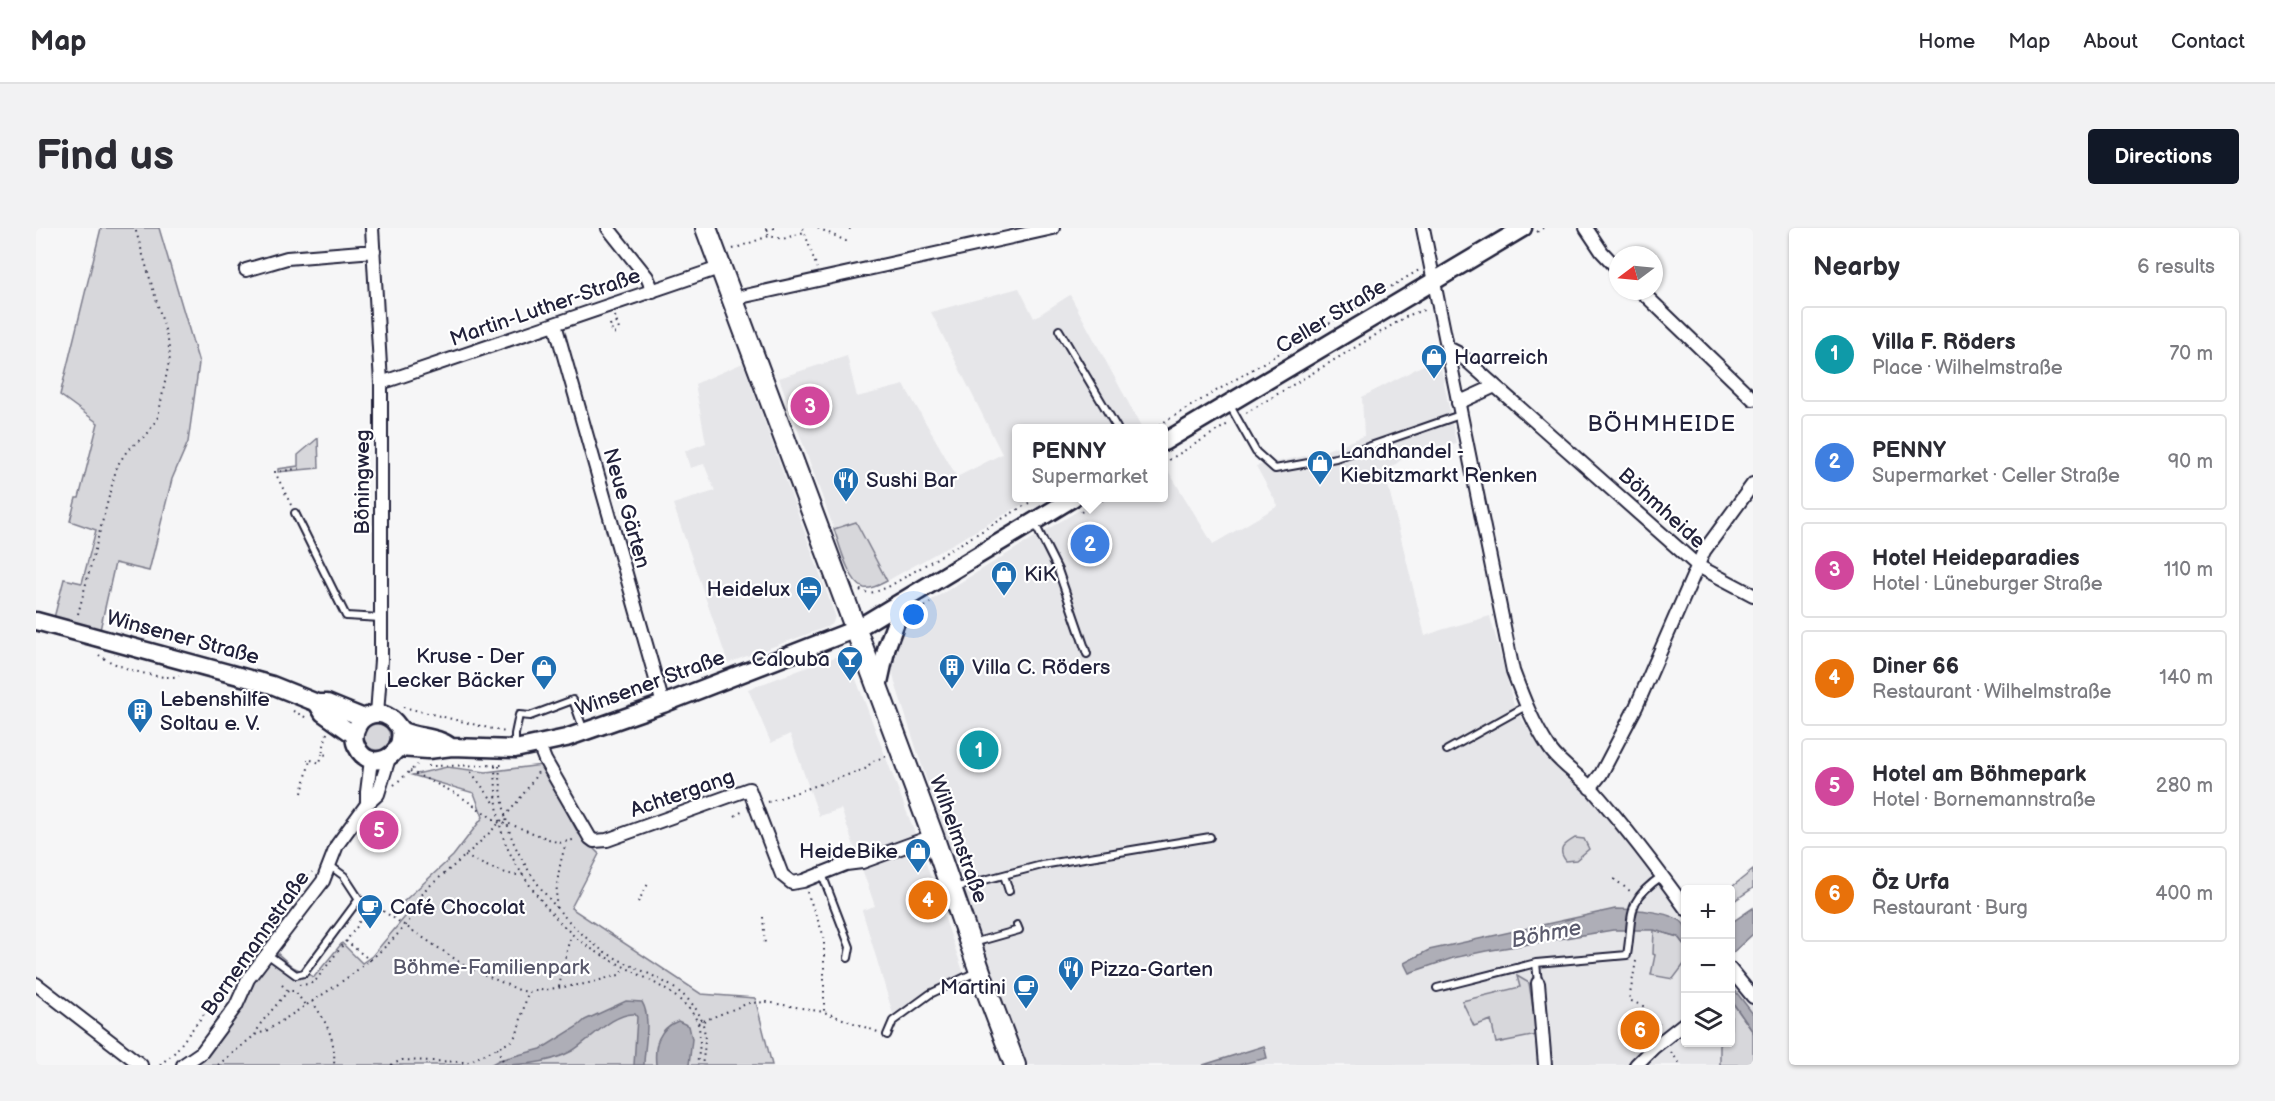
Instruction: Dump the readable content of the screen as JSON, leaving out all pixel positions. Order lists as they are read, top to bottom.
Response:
{
  "streets": {
    "main road": ["Celler Straße", "Winsener Straße", "Wilhelmstraße"],
    "street": [
      "Martin-Luther-Straße",
      "Böningweg",
      "Neue Gärten",
      "Böhmheide",
      "Achtergang",
      "Bornemannstraße"
    ]
  },
  "crossings": [
    ["Martin-Luther-Straße", "Böningweg"],
    ["Martin-Luther-Straße", "Neue Gärten"],
    ["Martin-Luther-Straße", "Wilhelmstraße"],
    ["Böningweg", "Winsener Straße"],
    ["Böningweg", "Bornemannstraße"],
    ["Neue Gärten", "Winsener Straße"],
    ["Winsener Straße", "Achtergang"],
    ["Winsener Straße", "Wilhelmstraße"],
    ["Winsener Straße", "Bornemannstraße"],
    ["Achtergang", "Wilhelmstraße"]
  ],
  "districts": ["BÖHMHEIDE"],
  "water": ["Böhme"],
  "parks": ["Böhme-Familienpark"],
  "places": {
    "shop": [
      "Haarreich",
      "Landhandel - Kiebitzmarkt Renken",
      "KiK",
      "Kruse - Der Lecker Bäcker",
      "HeideBike"
    ],
    "restaurant": ["Sushi Bar", "Pizza-Garten"],
    "hotel": ["Heidelux"],
    "bar": ["Calouba"],
    "building": ["Villa C. Röders", "Lebenshilfe Soltau e. V."],
    "cafe": ["Café Chocolat", "Martini"]
  },
  "north": "left",
  "page": {
    "header": "Map",
    "nav": [
      "Home",
      "Map",
      "About",
      "Contact"
    ],
    "buttons": "Directions",
    "title": "Find us",
    "heading": ["Nearby", "6 results"],
    "list": [
      {
        "mark": "1",
        "name": "Villa F. Röders",
        "note": "Place · Wilhelmstraße",
        "value": "70 m"
      },
      {
        "mark": "2",
        "name": "PENNY",
        "note": "Supermarket · Celler Straße",
        "value": "90 m"
      },
      {
        "mark": "3",
        "name": "Hotel Heideparadies",
        "note": "Hotel · Lüneburger Straße",
        "value": "110 m"
      },
      {
        "mark": "4",
        "name": "Diner 66",
        "note": "Restaurant · Wilhelmstraße",
        "value": "140 m"
      },
      {
        "mark": "5",
        "name": "Hotel am Böhmepark",
        "note": "Hotel · Bornemannstraße",
        "value": "280 m"
      },
      {
        "mark": "6",
        "name": "Öz Urfa",
        "note": "Restaurant · Burg",
        "value": "400 m"
      }
    ],
    "pins": [
      "3",
      "2",
      "1",
      "5",
      "4",
      "6"
    ],
    "popup": ["PENNY", "Supermarket"],
    "map_buttons": ["+", "−"]
  }
}
